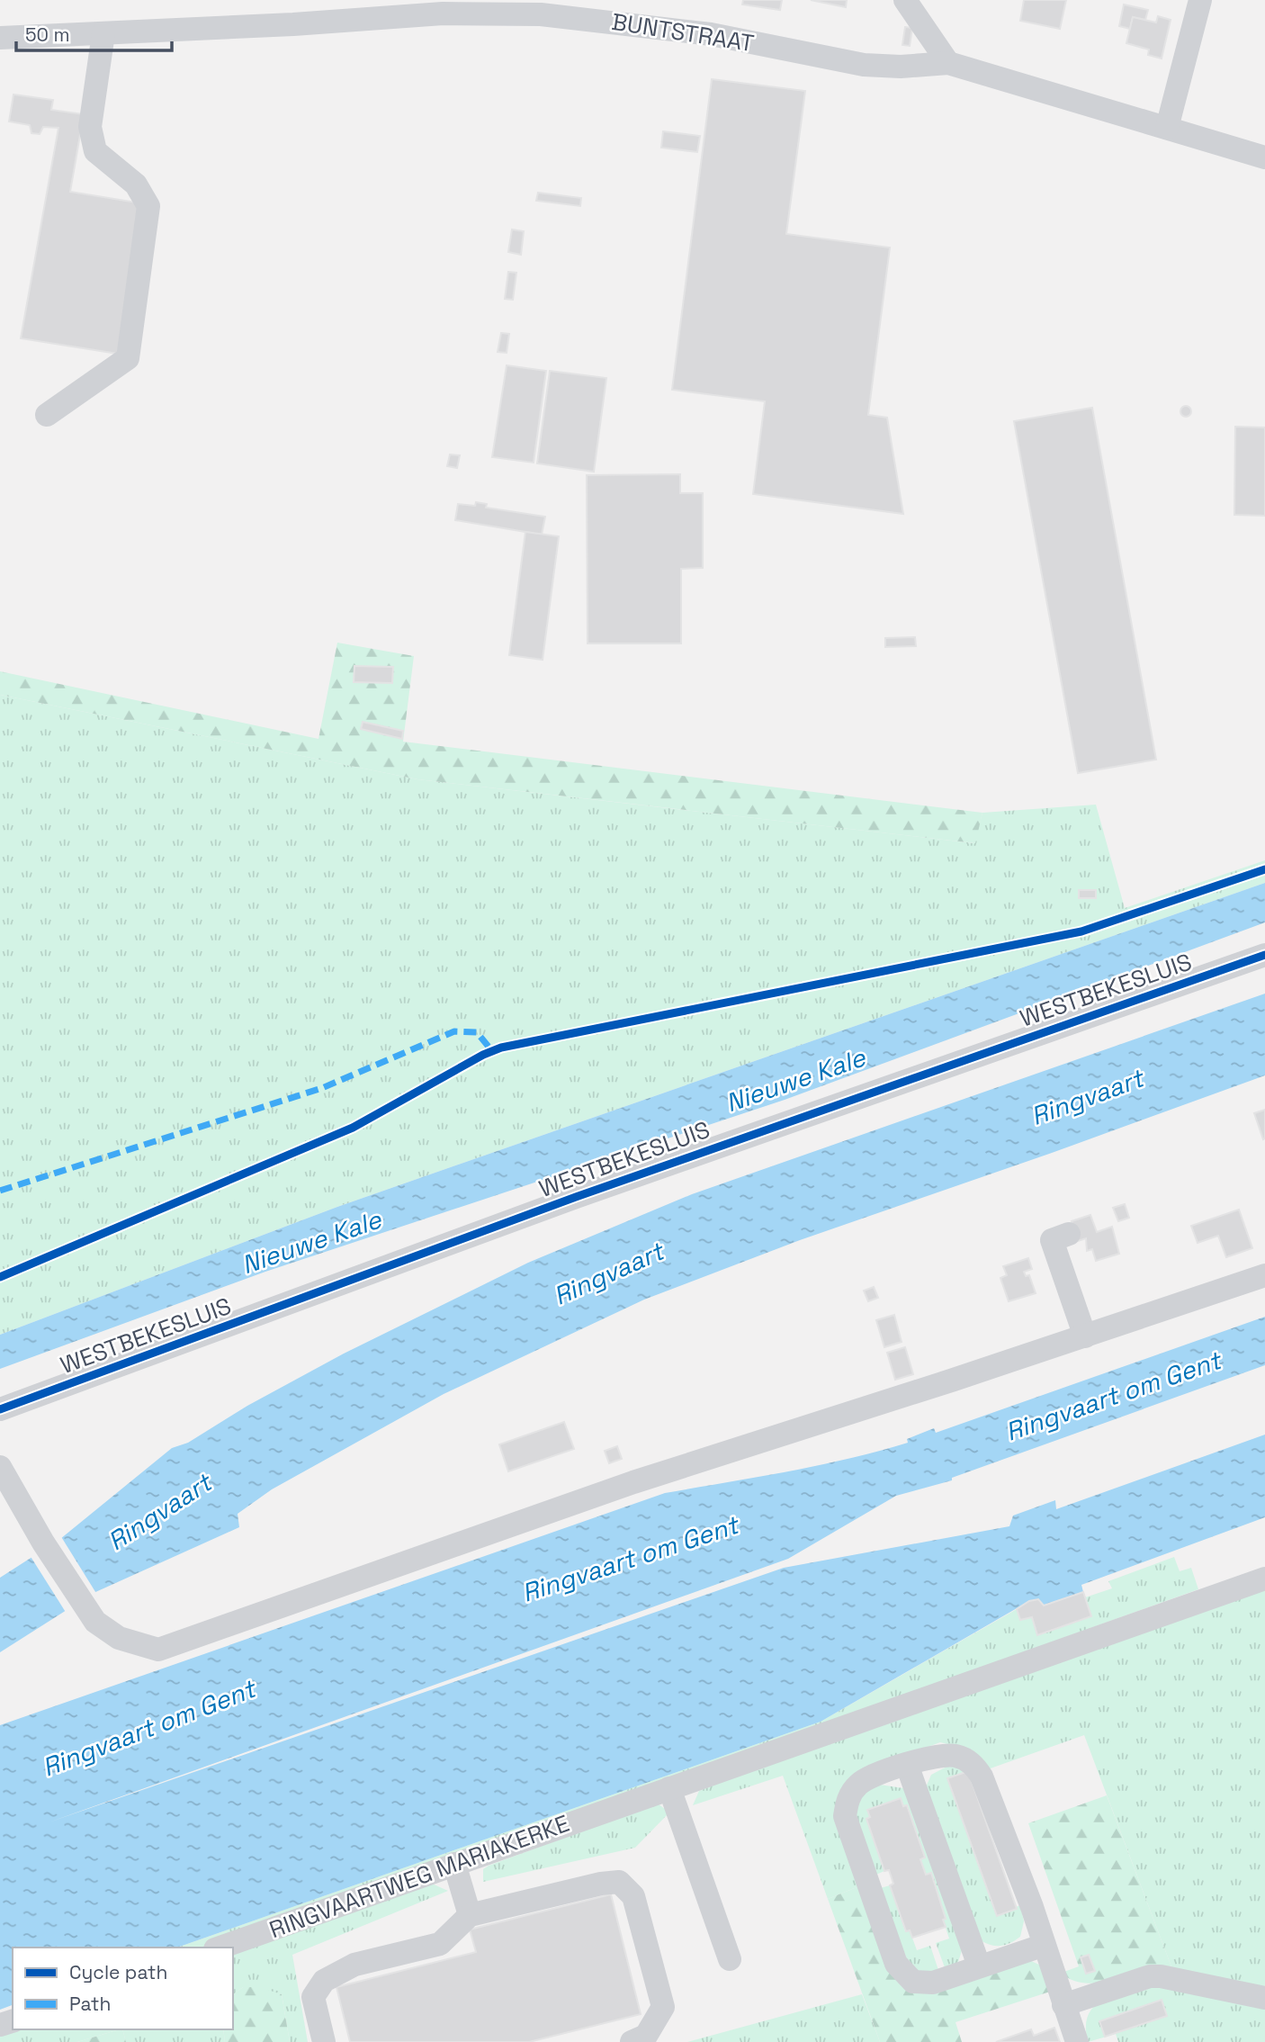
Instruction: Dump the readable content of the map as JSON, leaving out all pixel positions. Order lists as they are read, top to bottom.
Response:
{
  "streets": {
    "street": ["BUNTSTRAAT", "WESTBEKESLUIS", "RINGVAARTWEG MARIAKERKE"]
  },
  "water": ["Nieuwe Kale", "Ringvaart", "Ringvaart om Gent"],
  "legend": ["Cycle path", "Path"],
  "scale_bar": "50 m"
}
